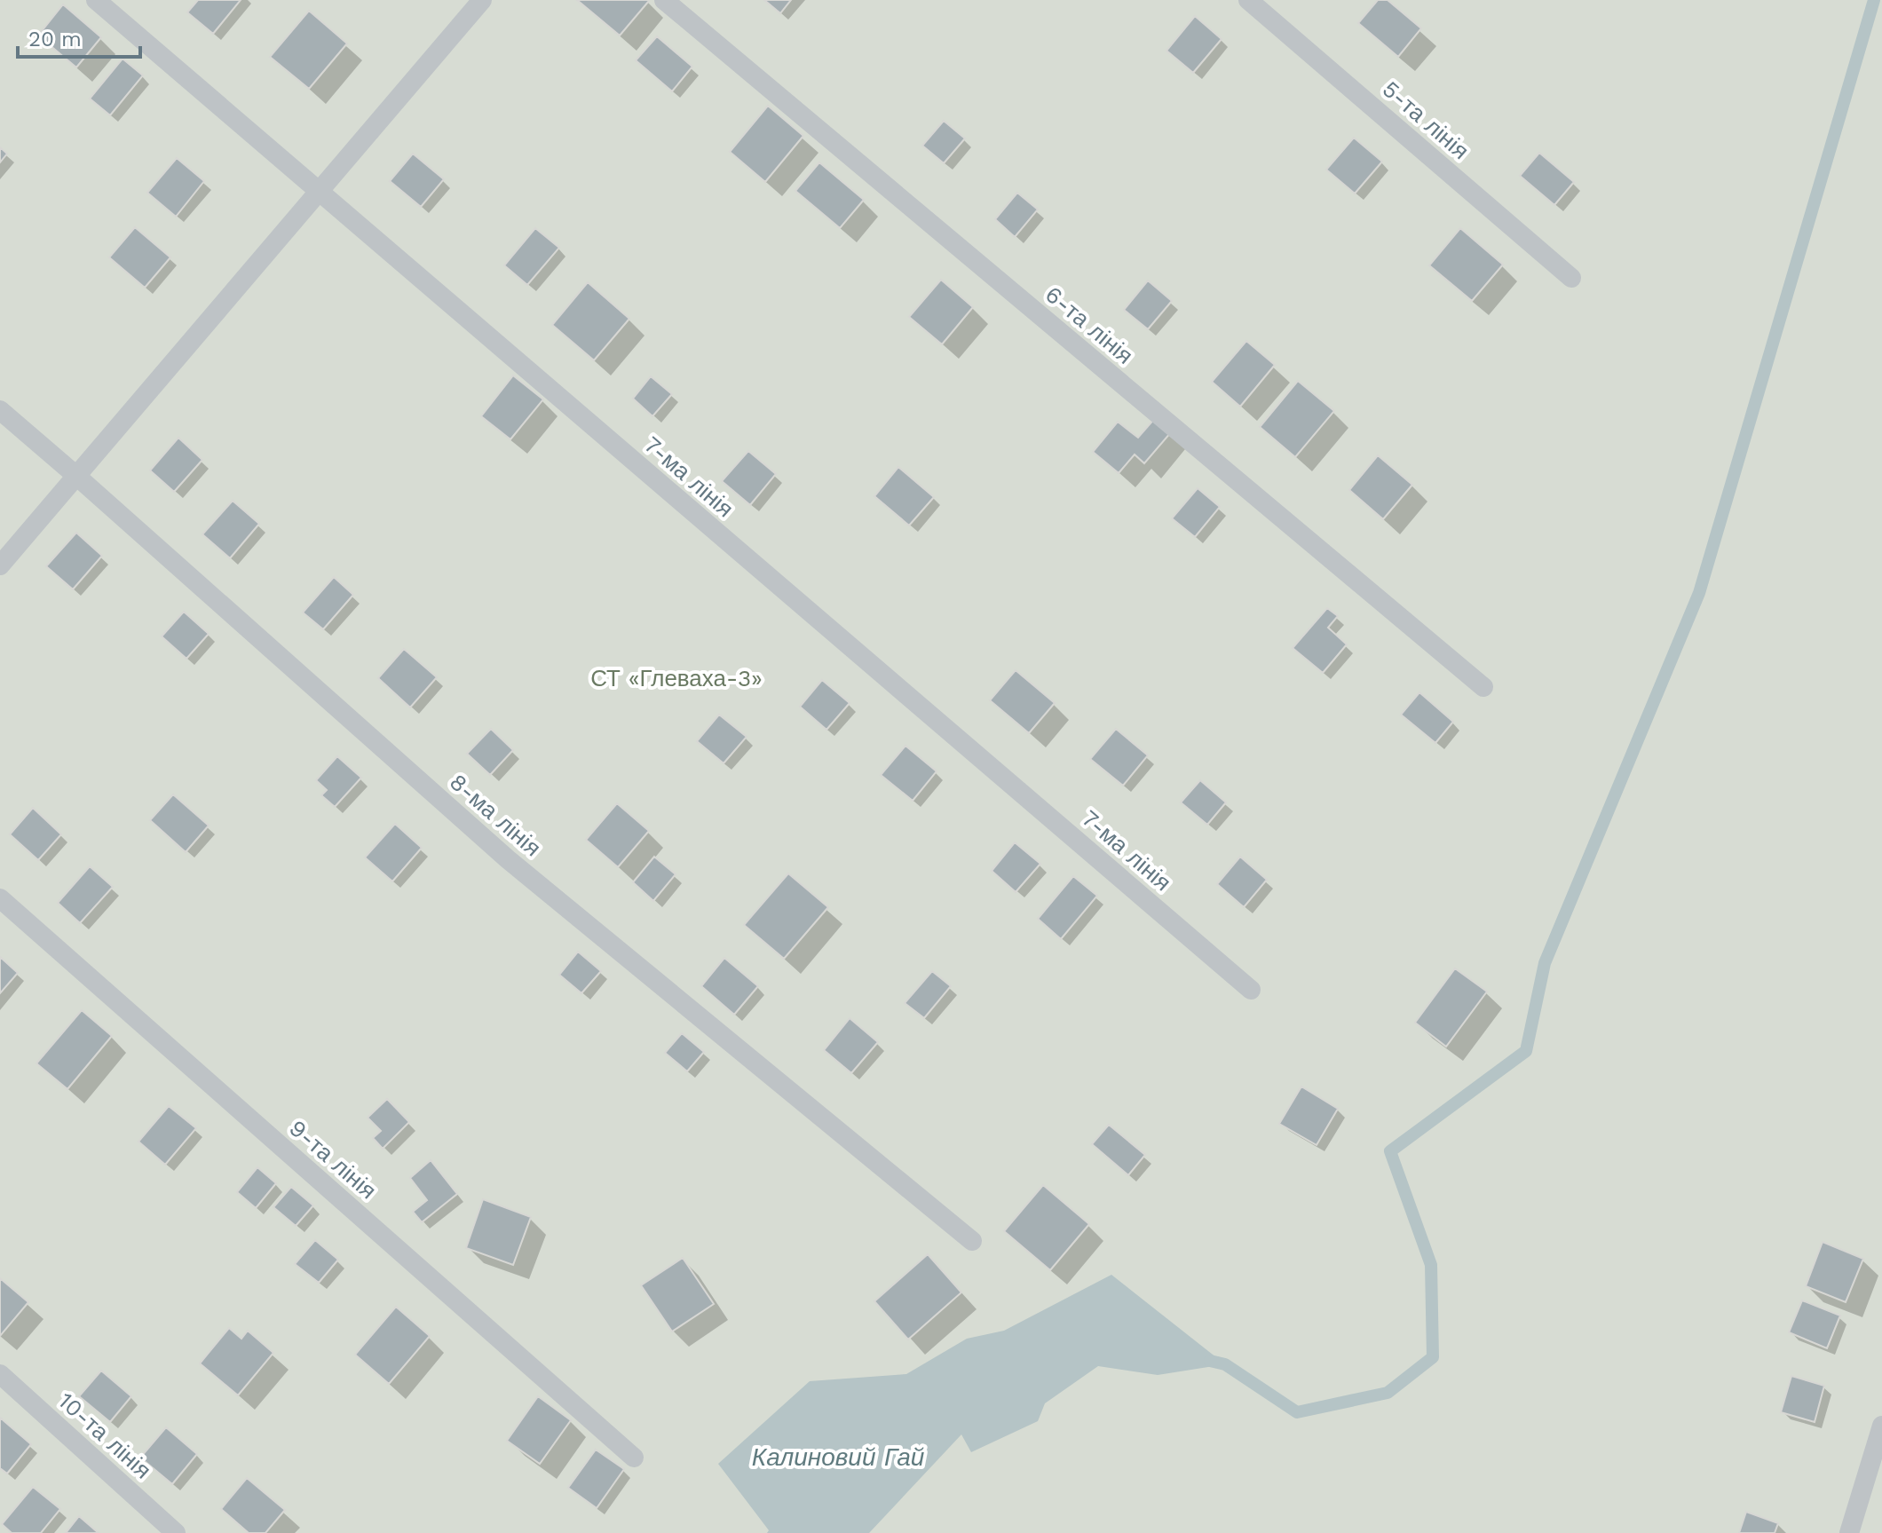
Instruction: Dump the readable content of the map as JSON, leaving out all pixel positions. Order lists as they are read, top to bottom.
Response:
{
  "streets": {
    "lane": [
      "5-та лінія",
      "6-та лінія",
      "7-ма лінія",
      "8-ма лінія",
      "9-та лінія",
      "10-та лінія"
    ]
  },
  "water": ["Калиновий Гай"],
  "parks": ["СТ «Глеваха-3»"],
  "scale_bar": "20 m"
}
